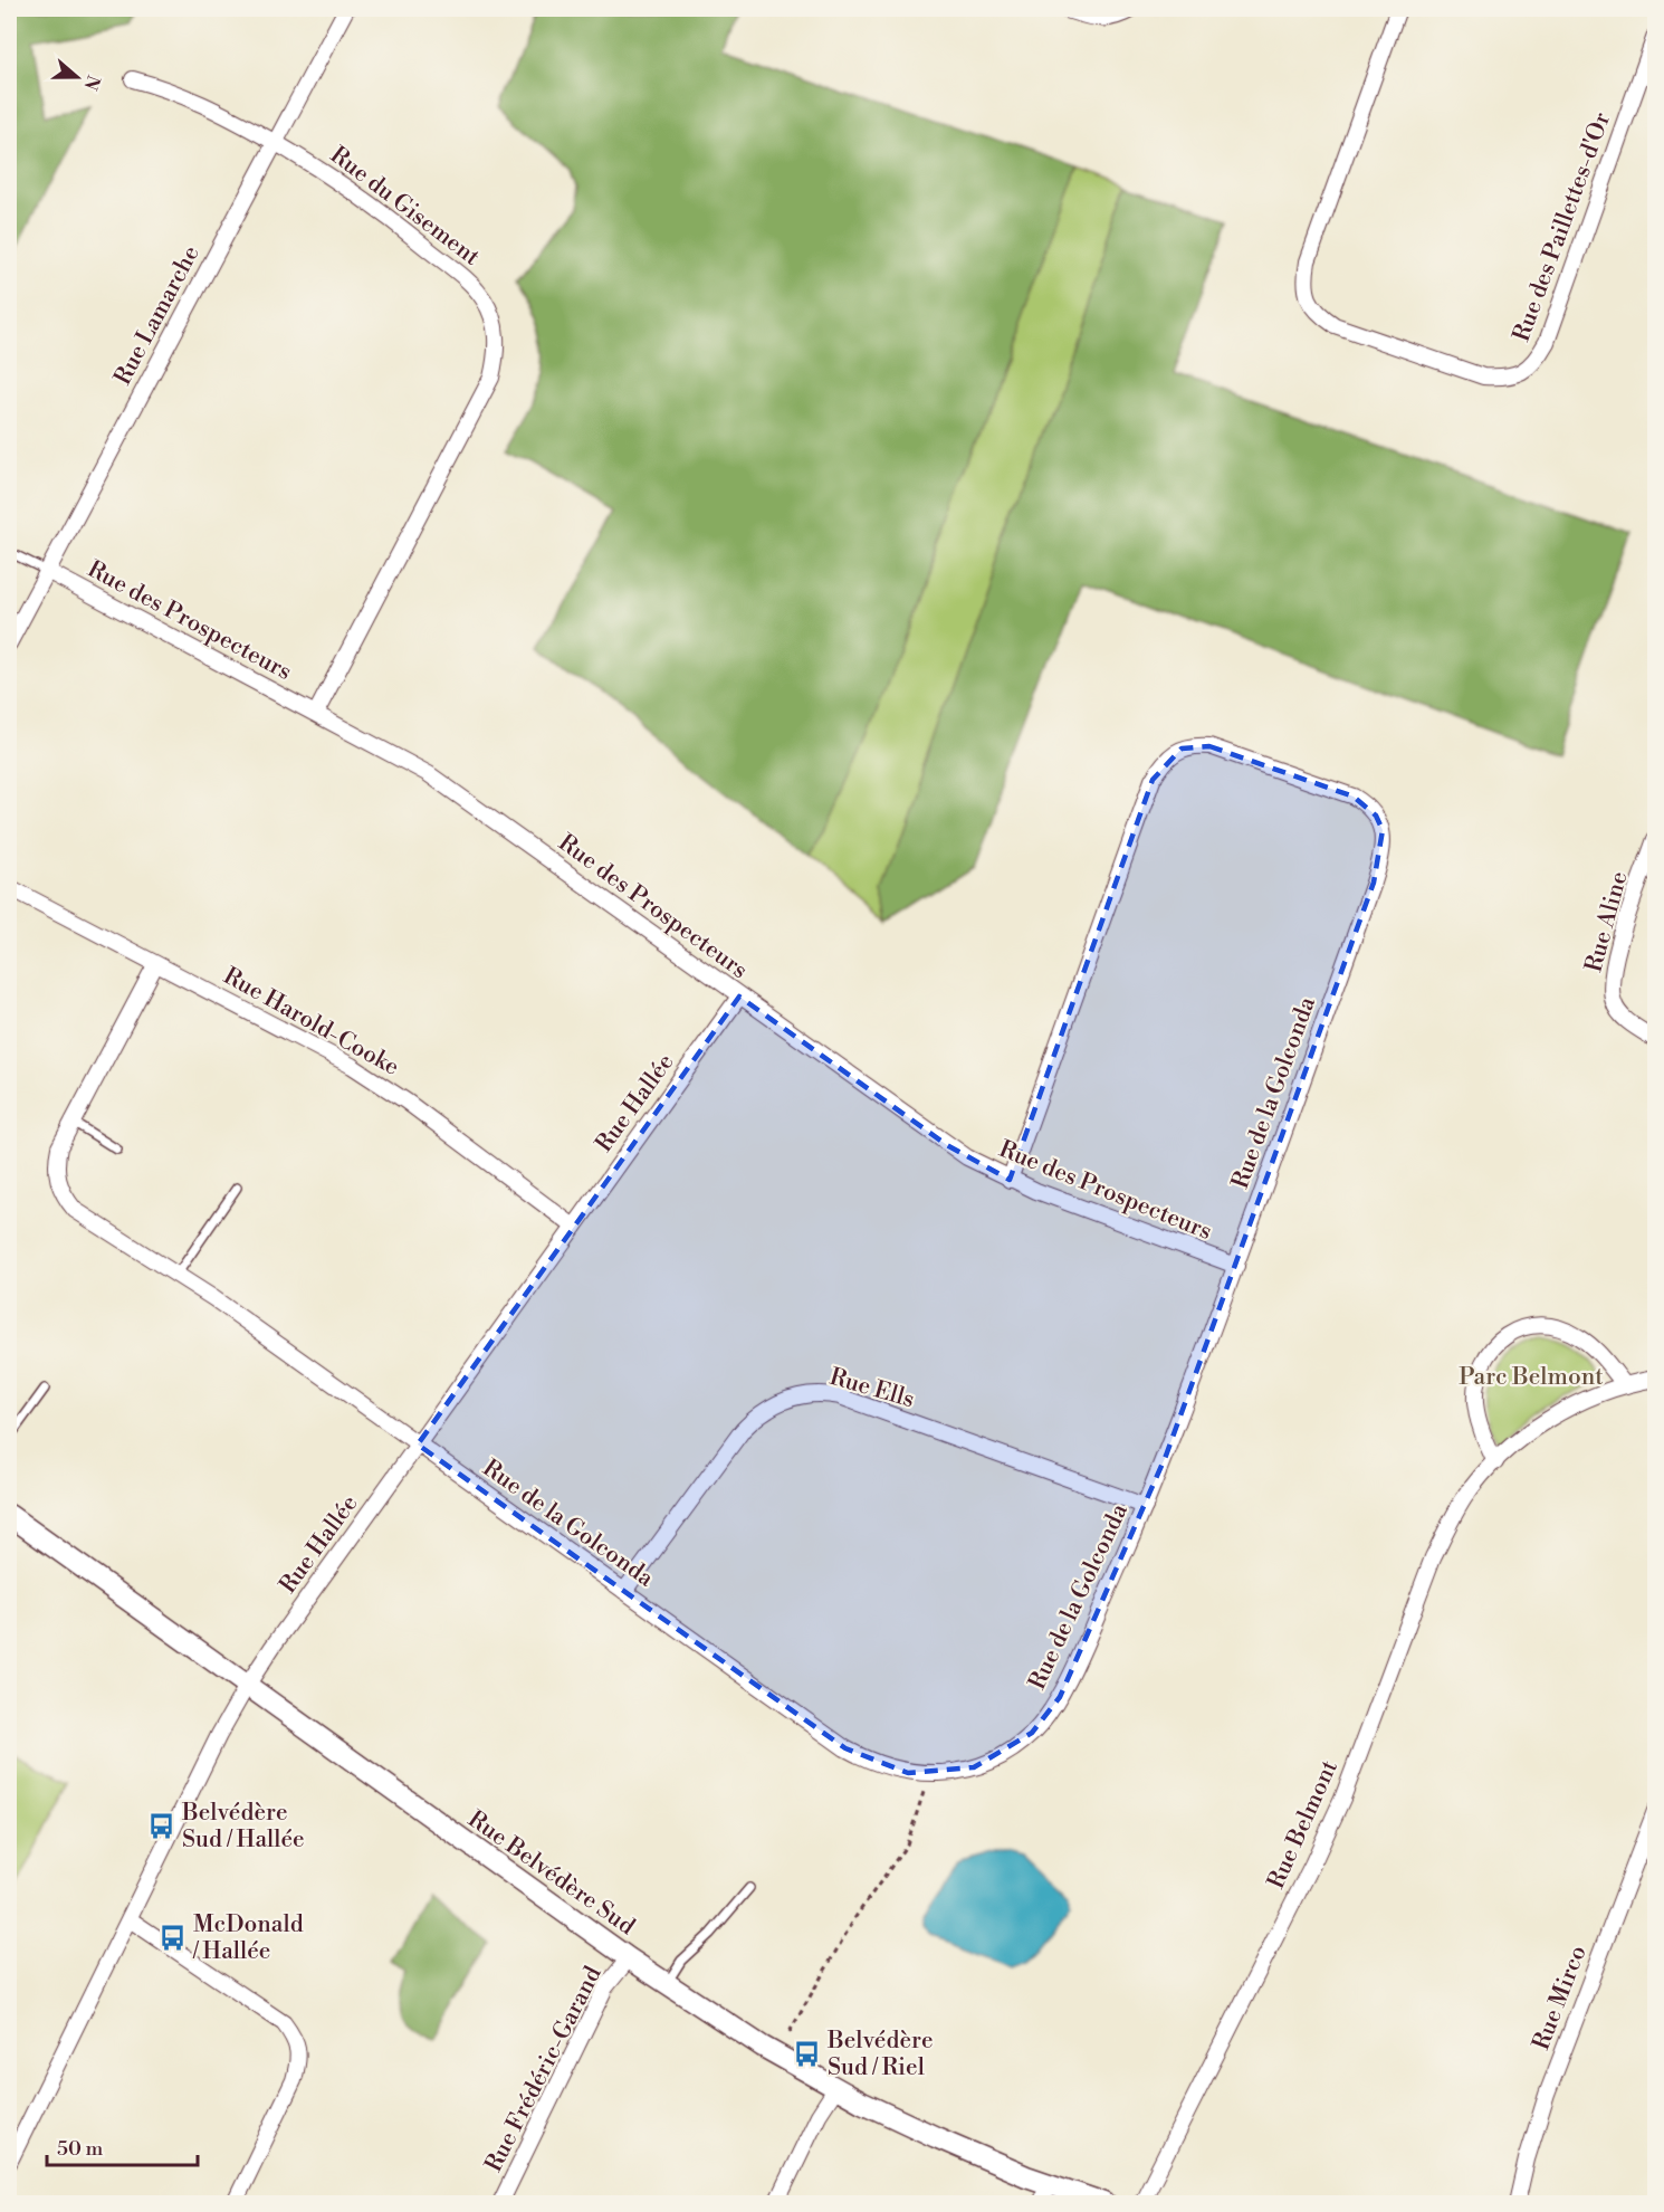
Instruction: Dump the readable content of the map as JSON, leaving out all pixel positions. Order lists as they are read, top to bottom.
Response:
{
  "streets": {
    "street": [
      "Rue du Gisement",
      "Rue des Paillettes-d'Or",
      "Rue Lamarche",
      "Rue des Prospecteurs",
      "Rue Aline",
      "Rue Harold-Cooke",
      "Rue de la Golconda",
      "Rue Hallée",
      "Rue Ells",
      "Rue Belmont",
      "Rue Belvédère Sud",
      "Rue Mirco",
      "Rue Frédéric-Garand"
    ]
  },
  "crossings": [
    ["Rue du Gisement", "Rue Lamarche"],
    ["Rue du Gisement", "Rue des Prospecteurs"],
    ["Rue Lamarche", "Rue des Prospecteurs"],
    ["Rue des Prospecteurs", "Rue de la Golconda"],
    ["Rue des Prospecteurs", "Rue Hallée"],
    ["Rue Harold-Cooke", "Rue de la Golconda"],
    ["Rue Harold-Cooke", "Rue Hallée"],
    ["Rue de la Golconda", "Rue Hallée"],
    ["Rue de la Golconda", "Rue Ells"],
    ["Rue Hallée", "Rue Belvédère Sud"],
    ["Rue Belvédère Sud", "Rue Frédéric-Garand"]
  ],
  "parks": ["Parc Belmont"],
  "places": {
    "bus stop": ["Belvédère Sud / Hallée", "McDonald / Hallée", "Belvédère Sud / Riel"]
  },
  "scale_bar": "50 m",
  "north": "right"
}
